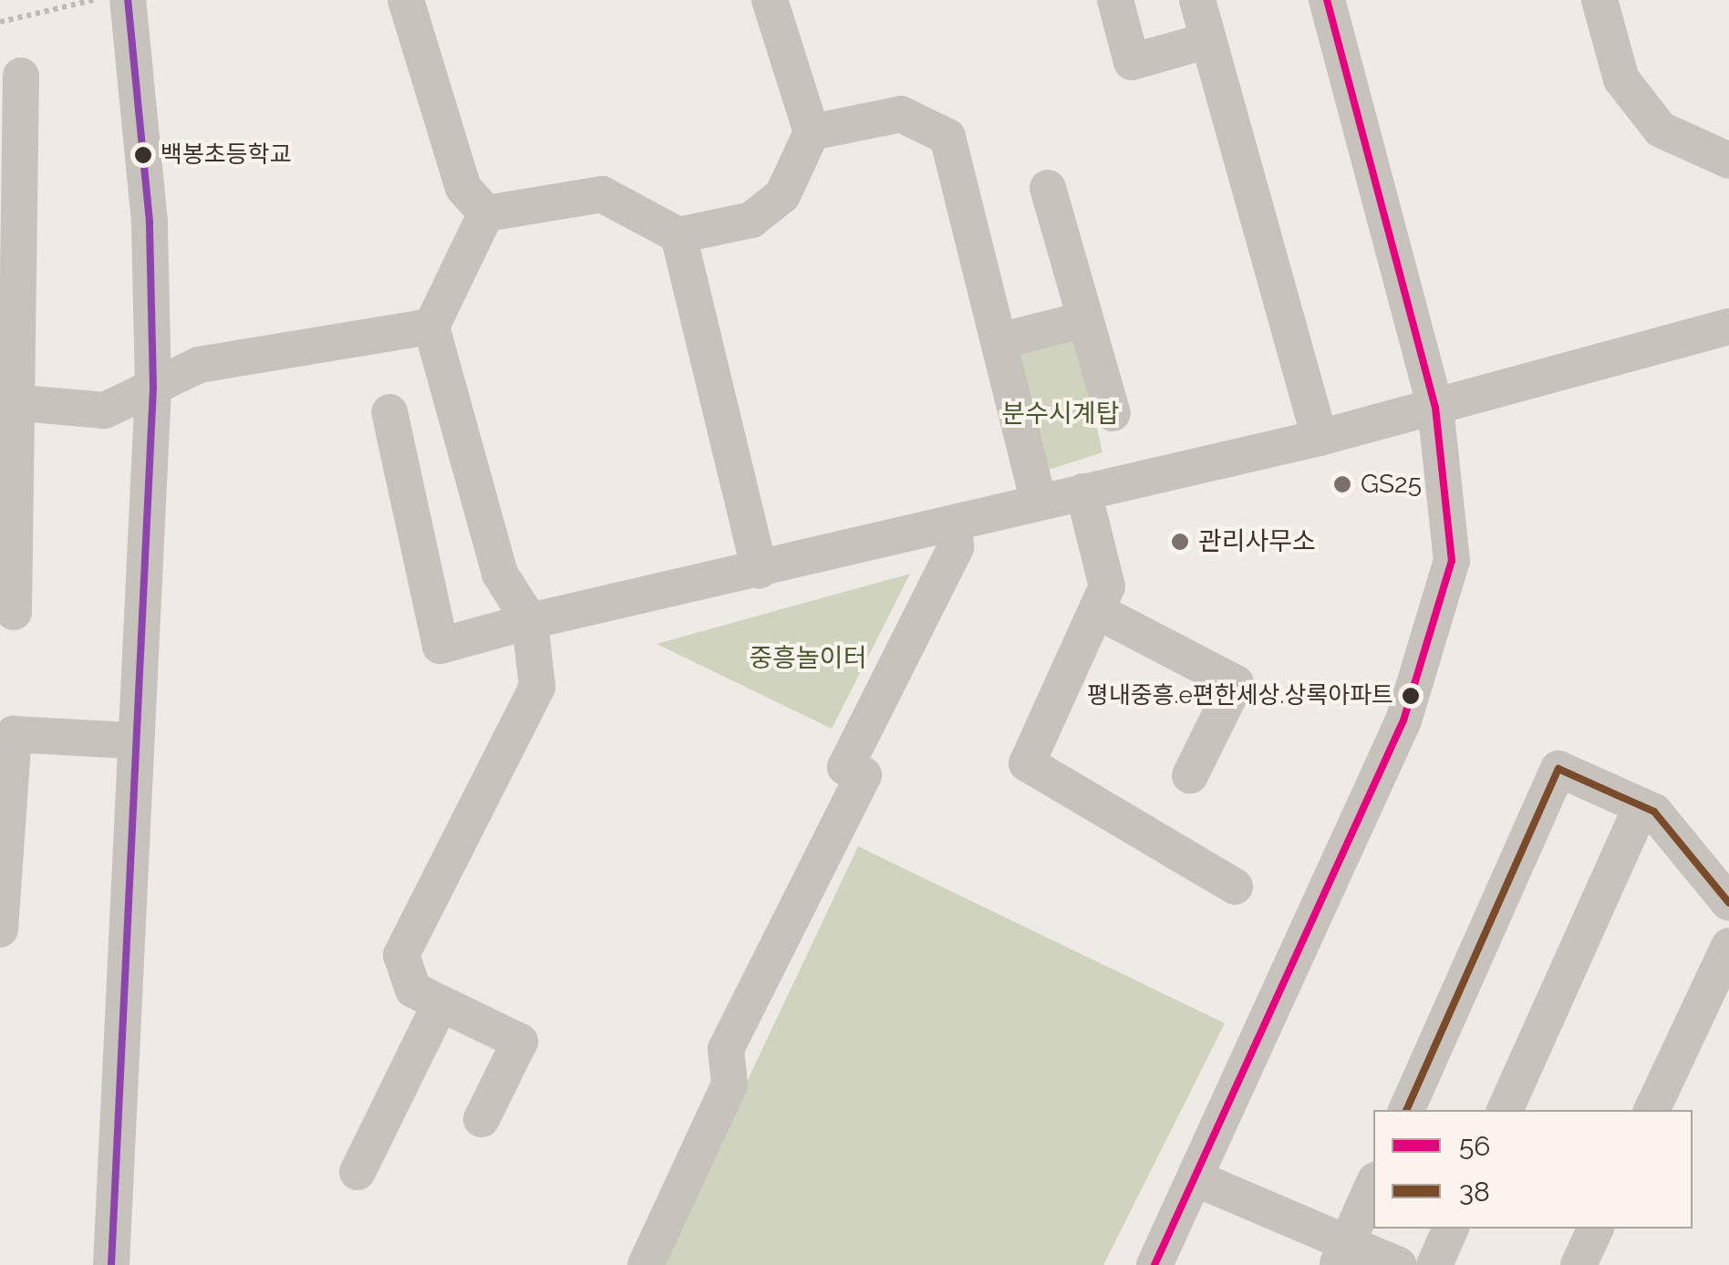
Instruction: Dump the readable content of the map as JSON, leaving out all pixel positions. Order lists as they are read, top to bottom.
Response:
{
  "parks": ["분수시계탑", "중흥놀이터"],
  "places": [
    "백봉초등학교",
    "GS25",
    "관리사무소",
    "평내중흥.e편한세상.상록아파트"
  ],
  "lines": ["transit line 56", "transit line 38"],
  "legend": ["56", "38"]
}
